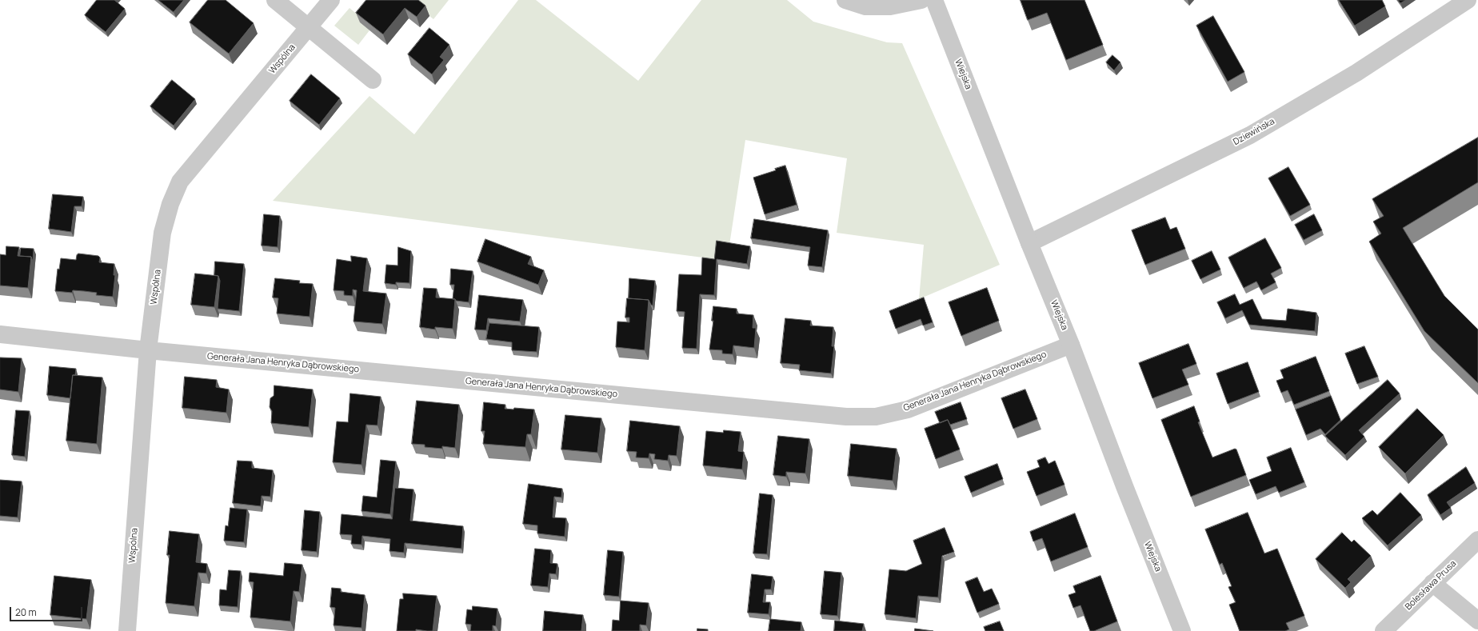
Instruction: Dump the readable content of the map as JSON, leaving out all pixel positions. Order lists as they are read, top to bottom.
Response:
{
  "streets": {
    "street": [
      "Wspólna",
      "Wiejska",
      "Dziewińska",
      "Generała Jana Henryka Dąbrowskiego",
      "Bolesława Prusa"
    ]
  },
  "crossings": [
    ["Wspólna", "Generała Jana Henryka Dąbrowskiego"],
    ["Wiejska", "Dziewińska"],
    ["Wiejska", "Generała Jana Henryka Dąbrowskiego"]
  ],
  "scale_bar": "20 m"
}
